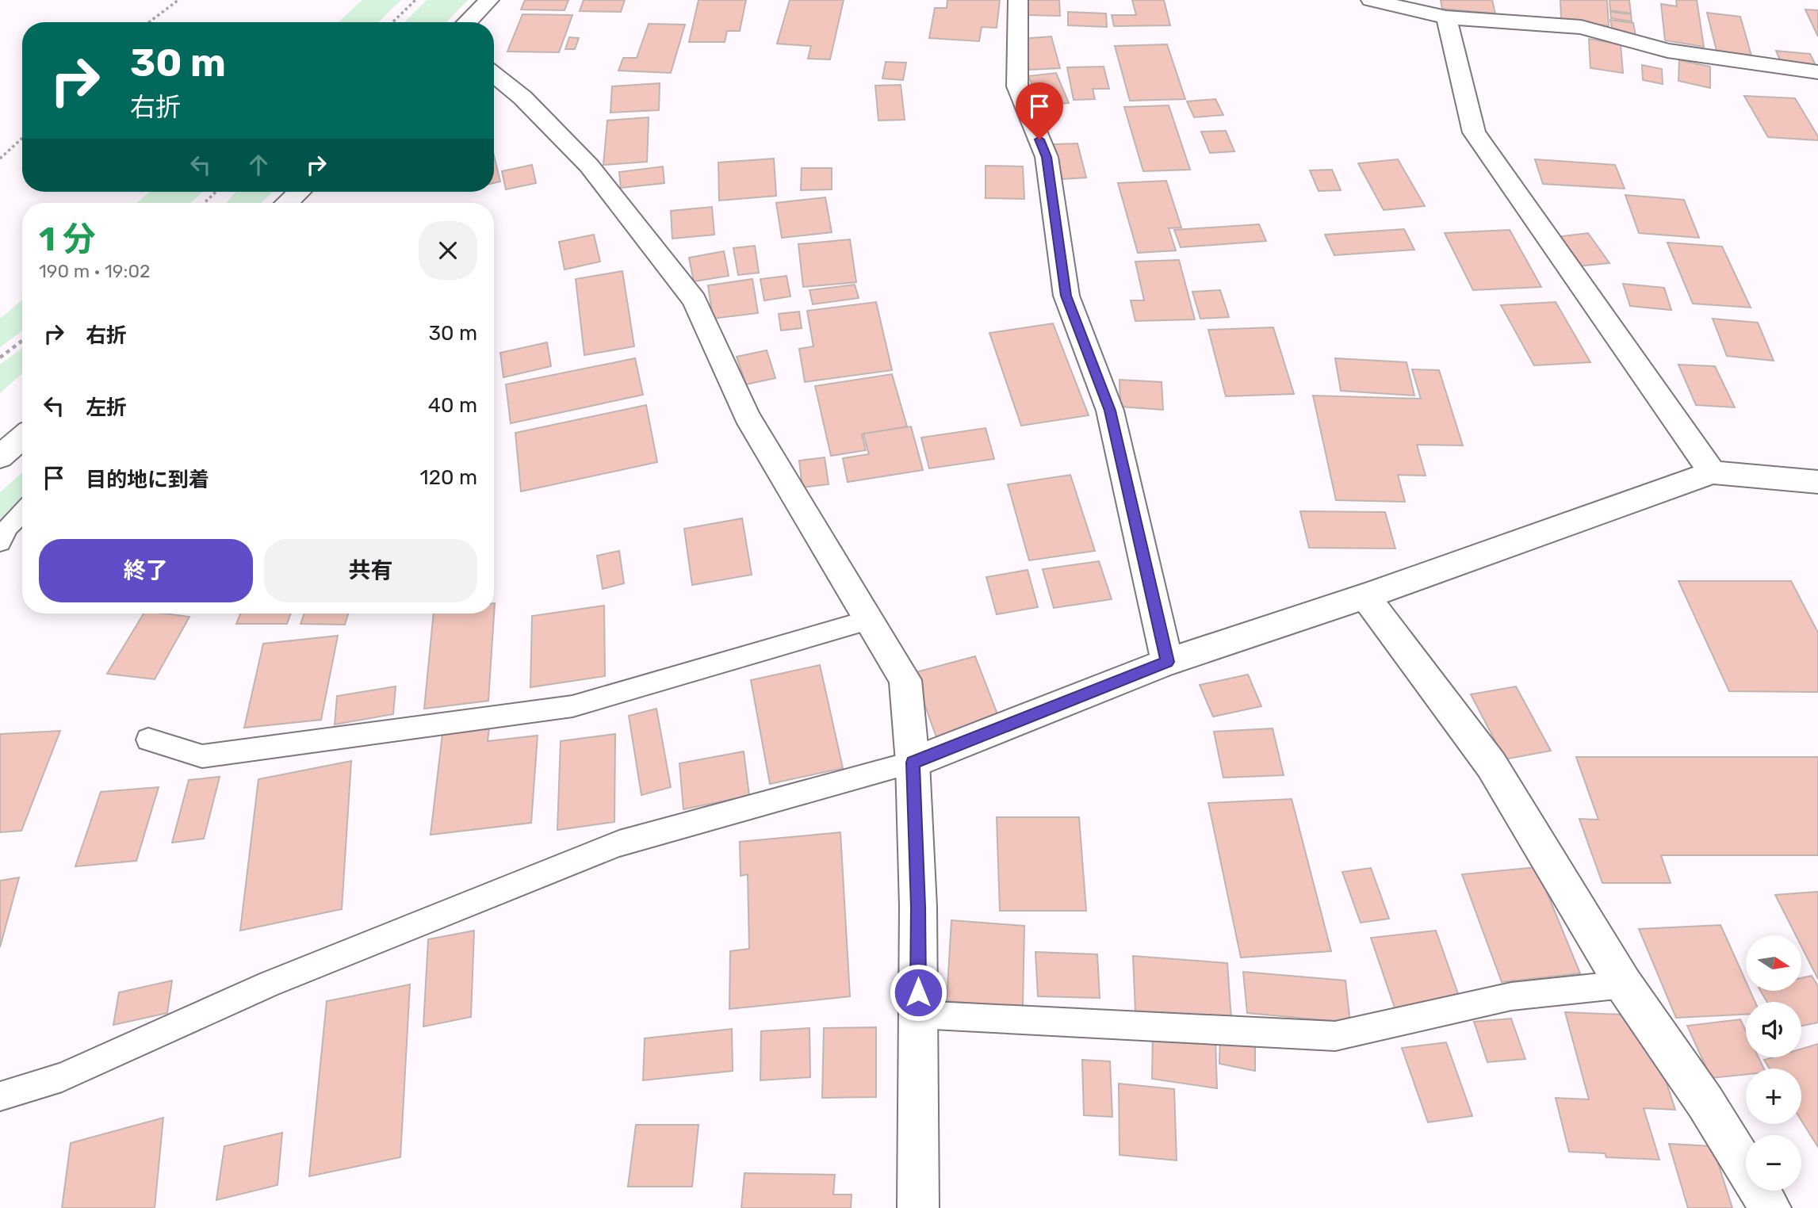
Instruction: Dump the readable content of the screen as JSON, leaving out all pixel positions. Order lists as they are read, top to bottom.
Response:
{
  "north": "right",
  "page": {
    "turn": ["30 m", "右折"],
    "heading": ["1 分", "190 m · 19:02"],
    "list": [
      {
        "name": "右折",
        "value": "30 m"
      },
      {
        "name": "左折",
        "value": "40 m"
      },
      {
        "name": "目的地に到着",
        "value": "120 m"
      }
    ],
    "buttons": ["終了", "共有"],
    "map_buttons": ["+", "−"]
  }
}
